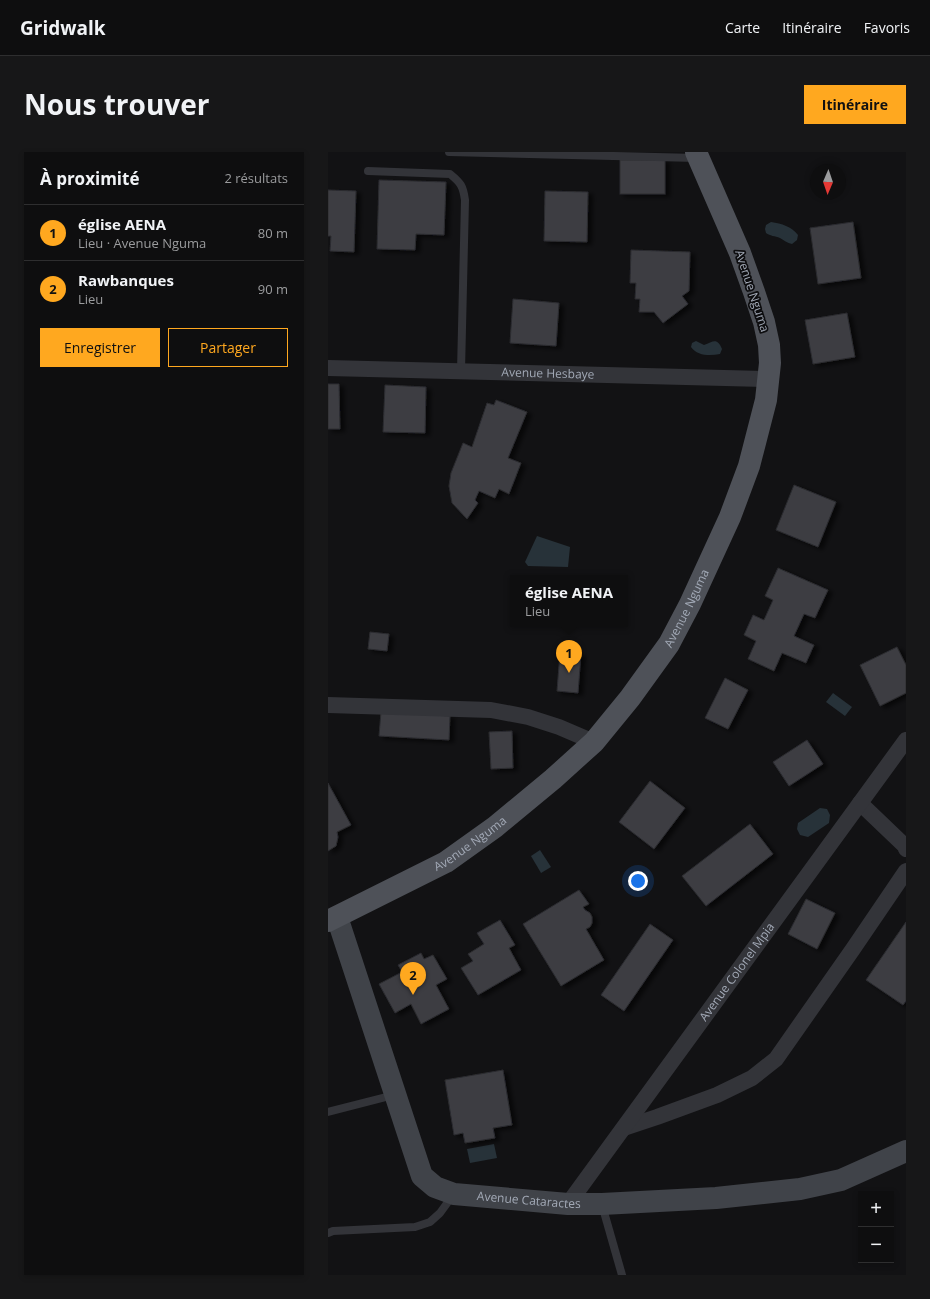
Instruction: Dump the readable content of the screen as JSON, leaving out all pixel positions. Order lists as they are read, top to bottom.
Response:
{
  "streets": {
    "main road": ["Avenue Nguma"],
    "street": ["Avenue Hesbaye", "Avenue Colonel Mpia", "Avenue Cataractes"]
  },
  "crossings": [
    ["Avenue Nguma", "Avenue Hesbaye"],
    ["Avenue Nguma", "Avenue Cataractes"],
    ["Avenue Colonel Mpia", "Avenue Cataractes"]
  ],
  "north": "bottom",
  "page": {
    "header": "Gridwalk",
    "nav": ["Carte", "Itinéraire", "Favoris"],
    "title": "Nous trouver",
    "buttons": [
      "Itinéraire",
      ["Enregistrer", "Partager"]
    ],
    "heading": ["À proximité", "2 résultats"],
    "list": [
      {
        "mark": "1",
        "name": "église AENA",
        "note": "Lieu · Avenue Nguma",
        "value": "80 m"
      },
      {
        "mark": "2",
        "name": "Rawbanques",
        "note": "Lieu",
        "value": "90 m"
      }
    ],
    "popup": ["église AENA", "Lieu"],
    "pins": ["1", "2"],
    "map_buttons": ["+", "−"]
  }
}
